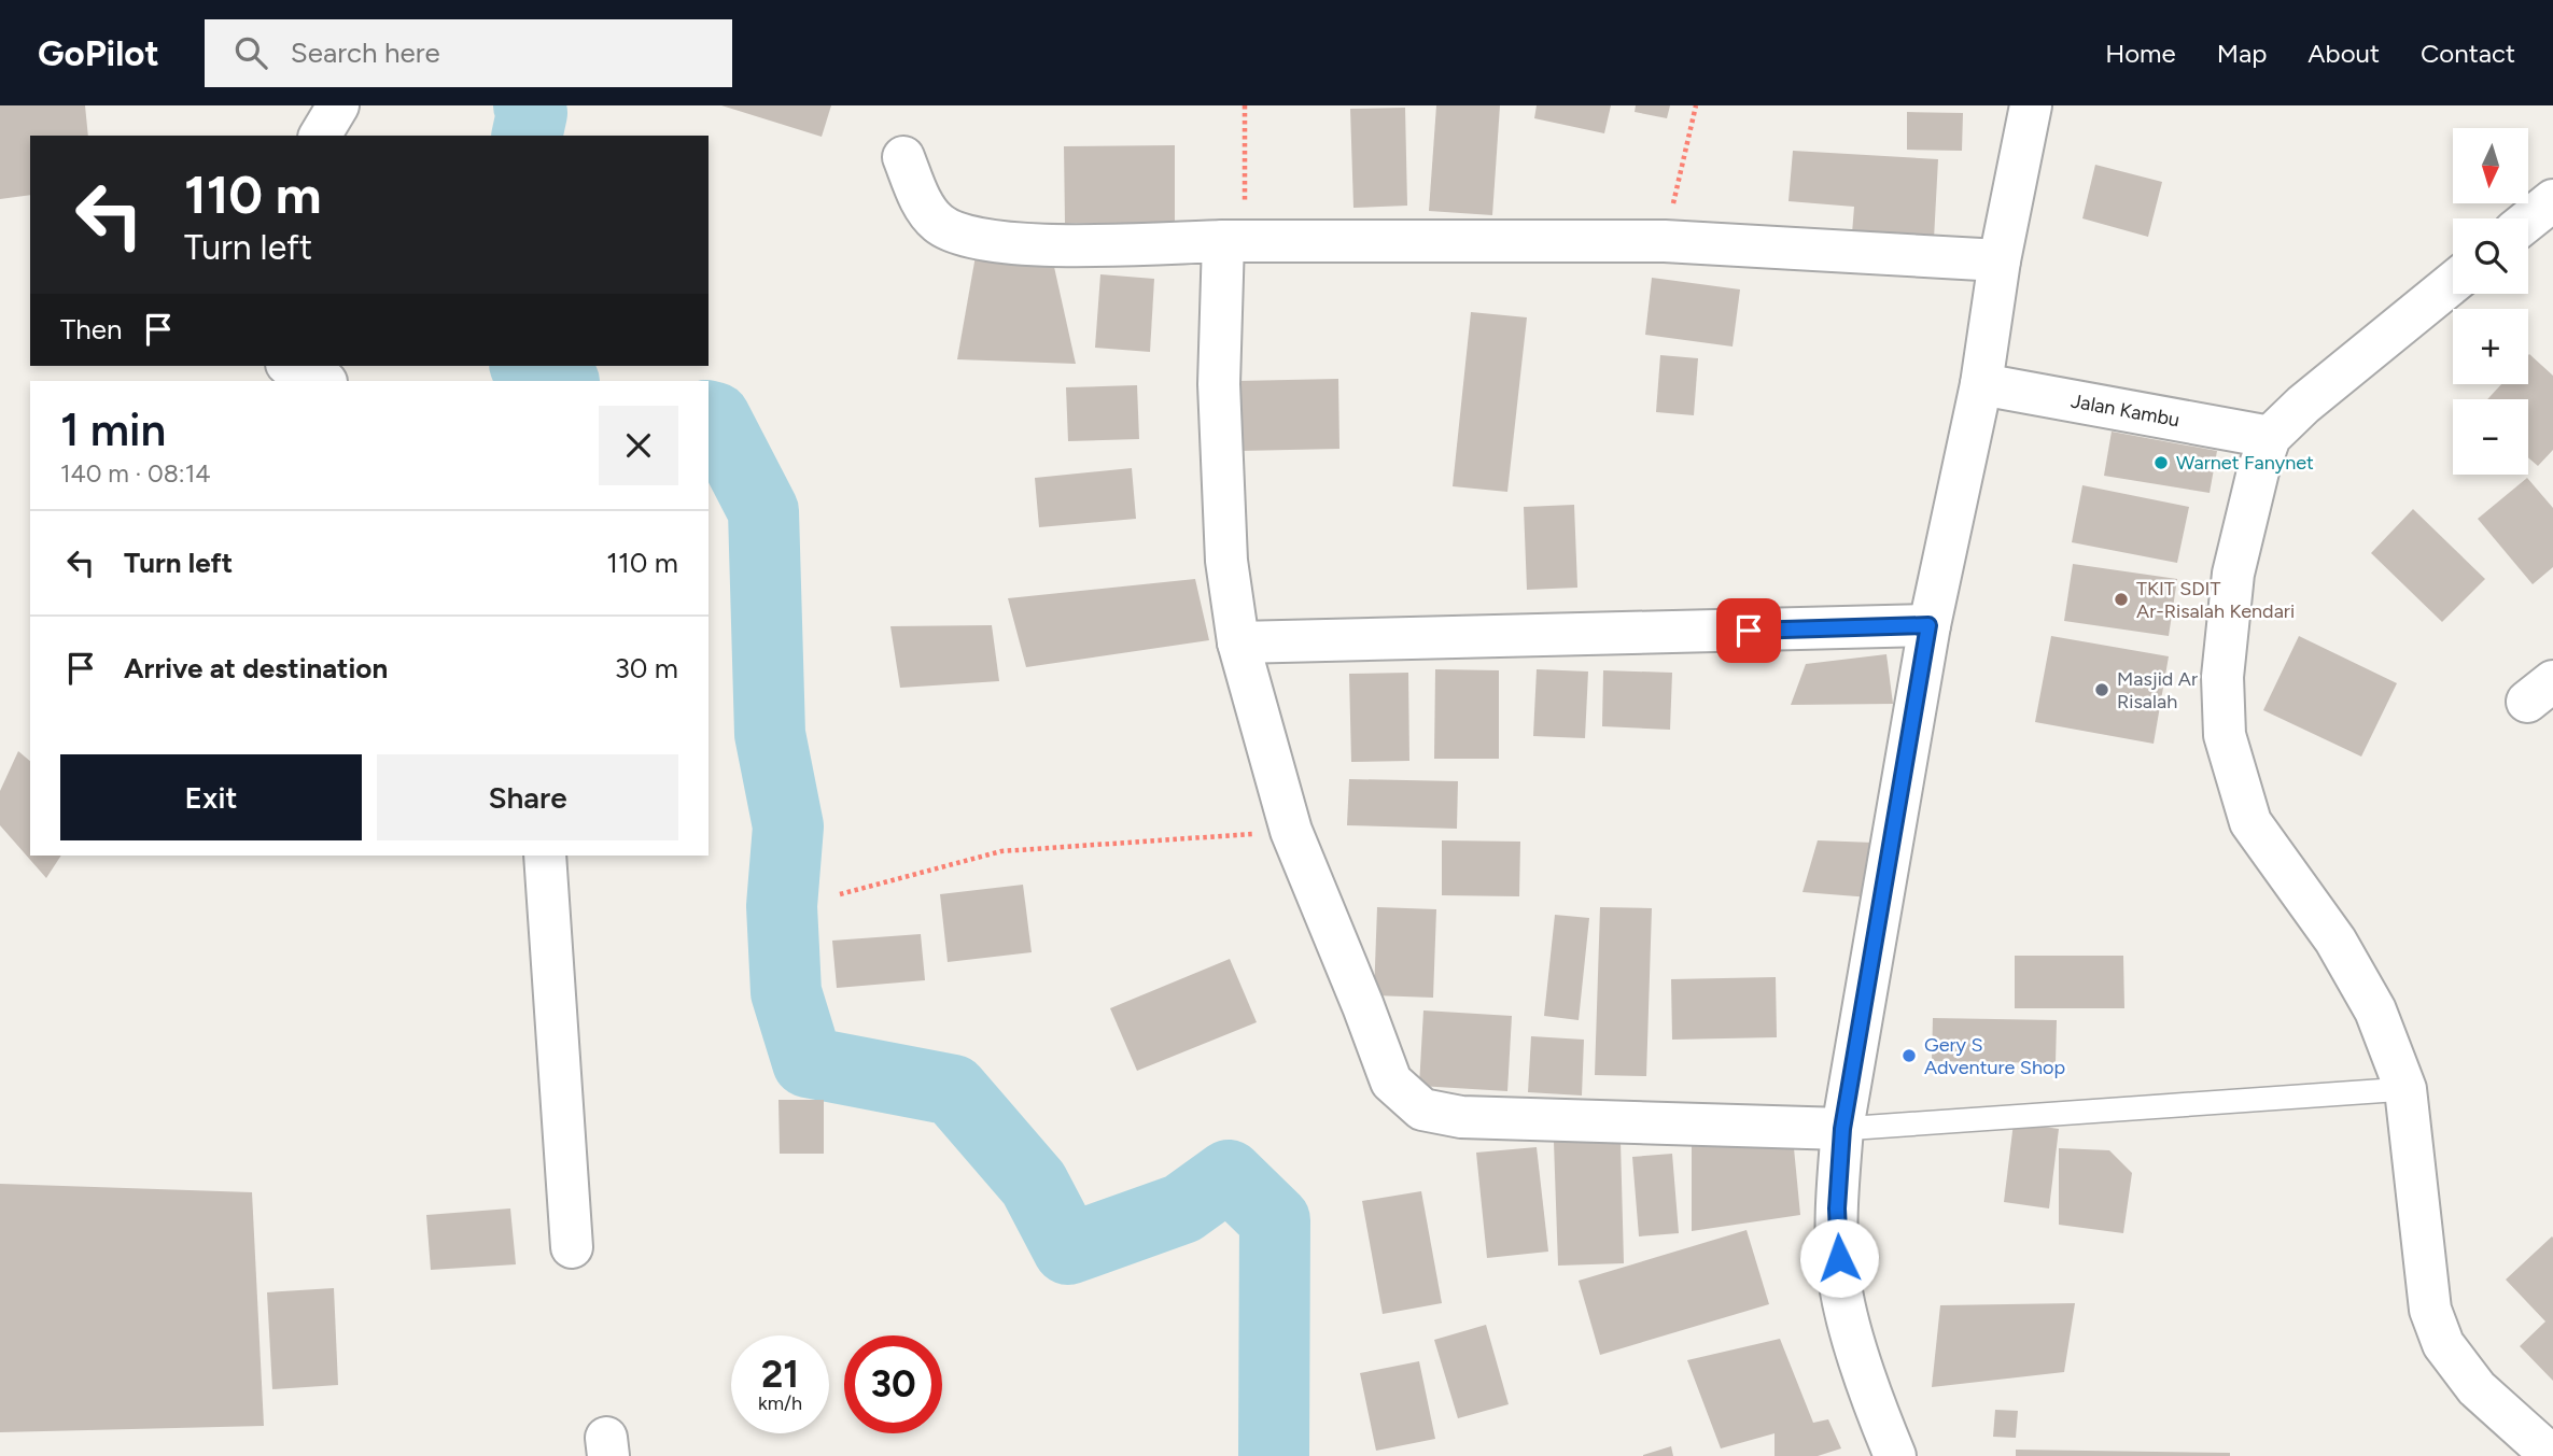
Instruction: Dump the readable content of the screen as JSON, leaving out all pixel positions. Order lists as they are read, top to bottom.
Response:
{
  "streets": {
    "street": ["Jalan Kambu"]
  },
  "places": [
    "Warnet Fanynet",
    "TKIT SDIT Ar-Risalah Kendari",
    "Masjid Ar Risalah",
    "Gery S Adventure Shop"
  ],
  "north": "bottom",
  "page": {
    "header": "GoPilot",
    "search": "Search here",
    "nav": [
      "Home",
      "Map",
      "About",
      "Contact"
    ],
    "map_buttons": ["+", "−"],
    "turn": ["110 m", "Turn left"],
    "then": "Then",
    "heading": ["1 min", "140 m · 08:14"],
    "list": [
      {
        "name": "Turn left",
        "value": "110 m"
      },
      {
        "name": "Arrive at destination",
        "value": "30 m"
      }
    ],
    "buttons": ["Exit", "Share"],
    "speed": "21 km/h",
    "limit": "30"
  }
}
